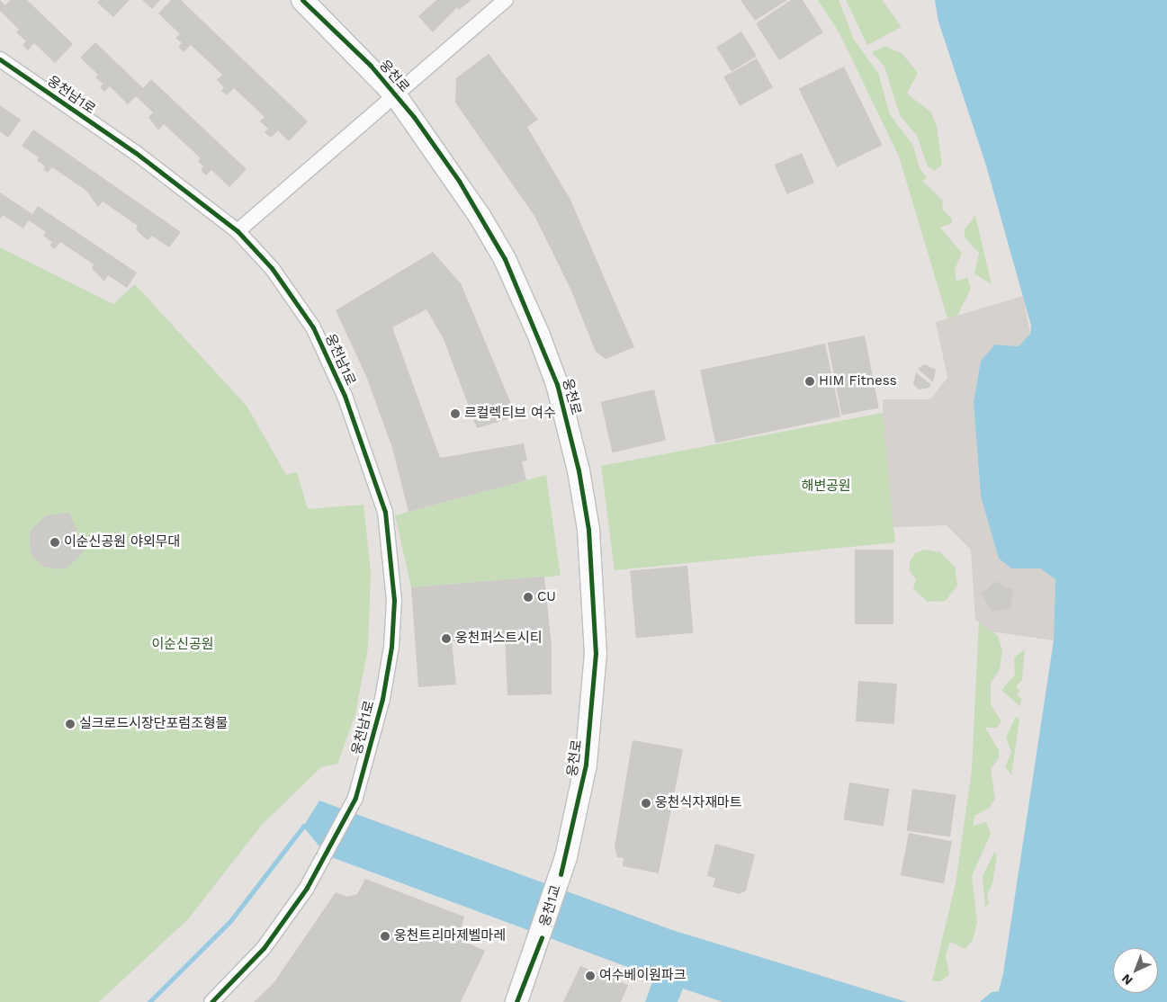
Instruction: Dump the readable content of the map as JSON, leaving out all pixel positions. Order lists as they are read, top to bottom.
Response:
{
  "streets": {
    "street": ["웅천로", "웅천남1로", "웅천1교"]
  },
  "crossings": [
    ["웅천로", "웅천1교"]
  ],
  "parks": ["해변공원", "이순신공원"],
  "places": [
    "HIM Fitness",
    "르컬렉티브 여수",
    "이순신공원 야외무대",
    "CU",
    "웅천퍼스트시티",
    "실크로드시장단포럼조형물",
    "웅천식자재마트",
    "웅천트리마제벨마레",
    "여수베이원파크"
  ],
  "north": "bottom left"
}
